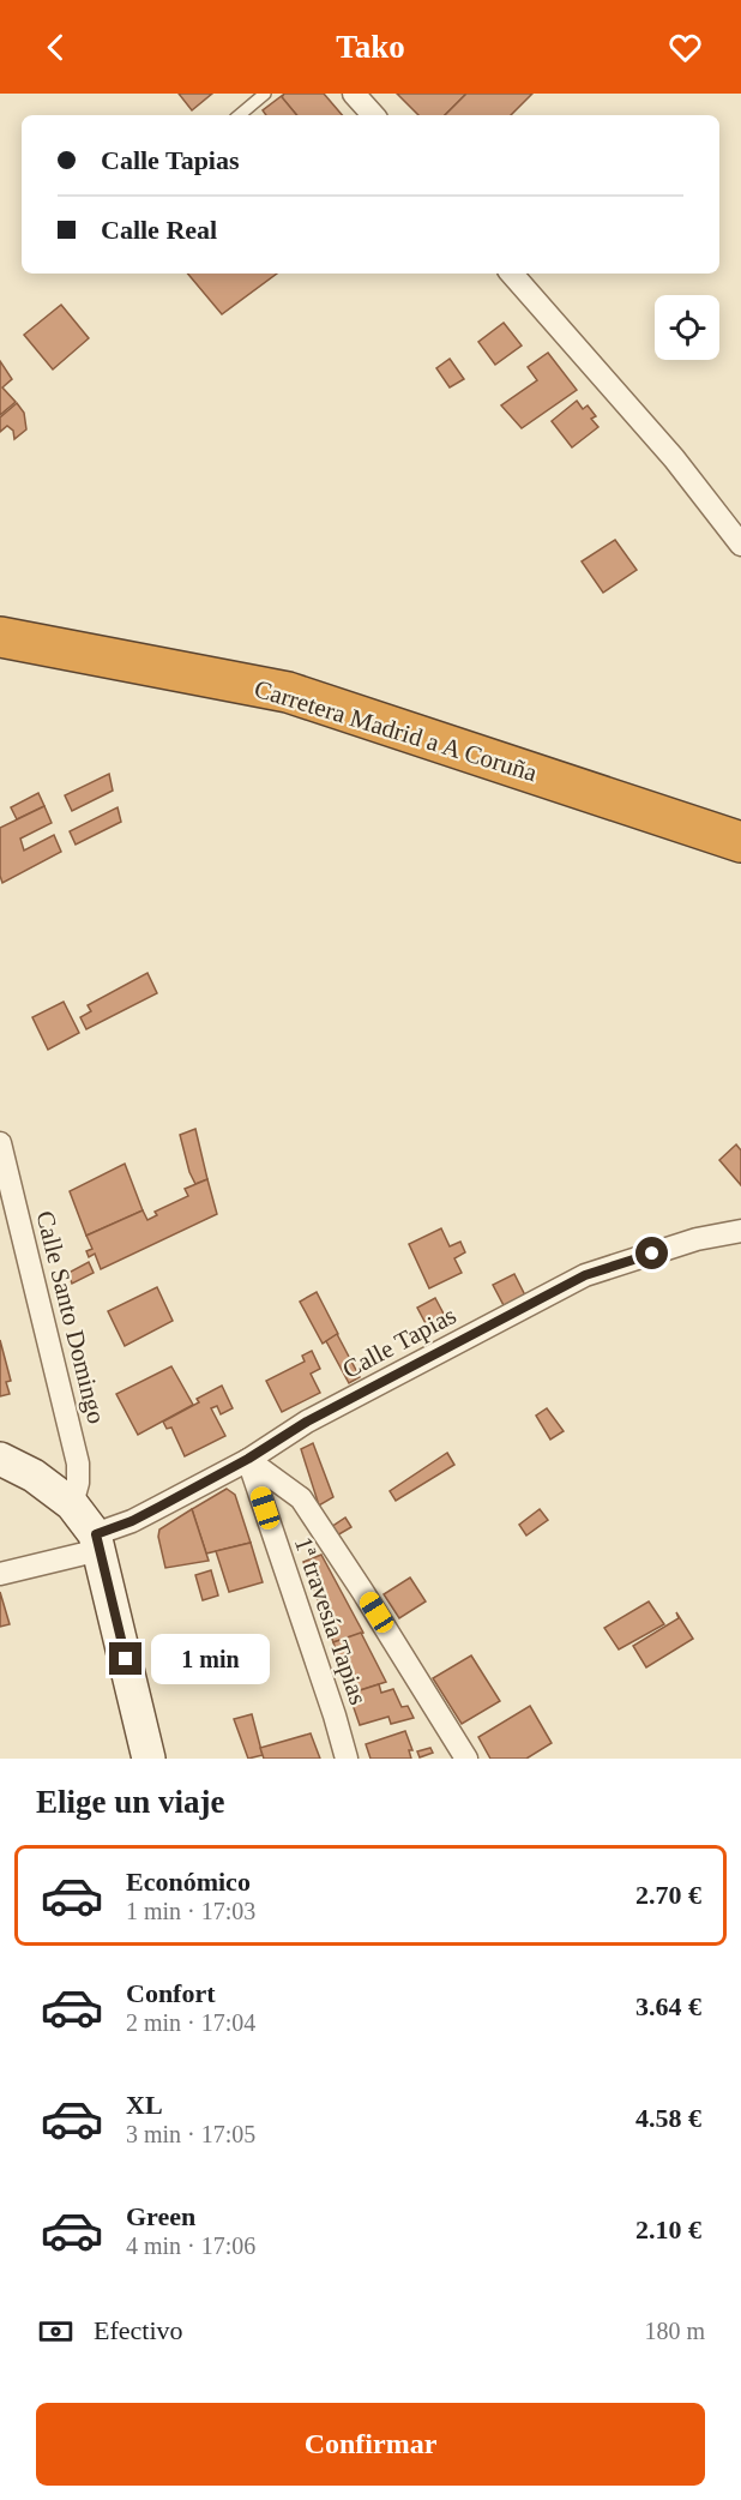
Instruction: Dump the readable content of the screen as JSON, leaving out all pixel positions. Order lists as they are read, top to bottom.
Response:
{
  "streets": {
    "highway": ["Carretera Madrid a A Coruña"],
    "street": ["Calle Santo Domingo", "Calle Tapias", "1ª travesía Tapias"]
  },
  "crossings": [
    ["Calle Tapias", "1ª travesía Tapias"]
  ],
  "page": {
    "header": "Tako",
    "banner": ["Calle Tapias", "Calle Real"],
    "bubble": "1 min",
    "heading": "Elige un viaje",
    "list": [
      {
        "name": "Económico",
        "note": "1 min · 17:03",
        "value": "2.70 €"
      },
      {
        "name": "Confort",
        "note": "2 min · 17:04",
        "value": "3.64 €"
      },
      {
        "name": "XL",
        "note": "3 min · 17:05",
        "value": "4.58 €"
      },
      {
        "name": "Green",
        "note": "4 min · 17:06",
        "value": "2.10 €"
      }
    ],
    "pay": ["Efectivo", "180 m"],
    "buttons": "Confirmar"
  }
}
